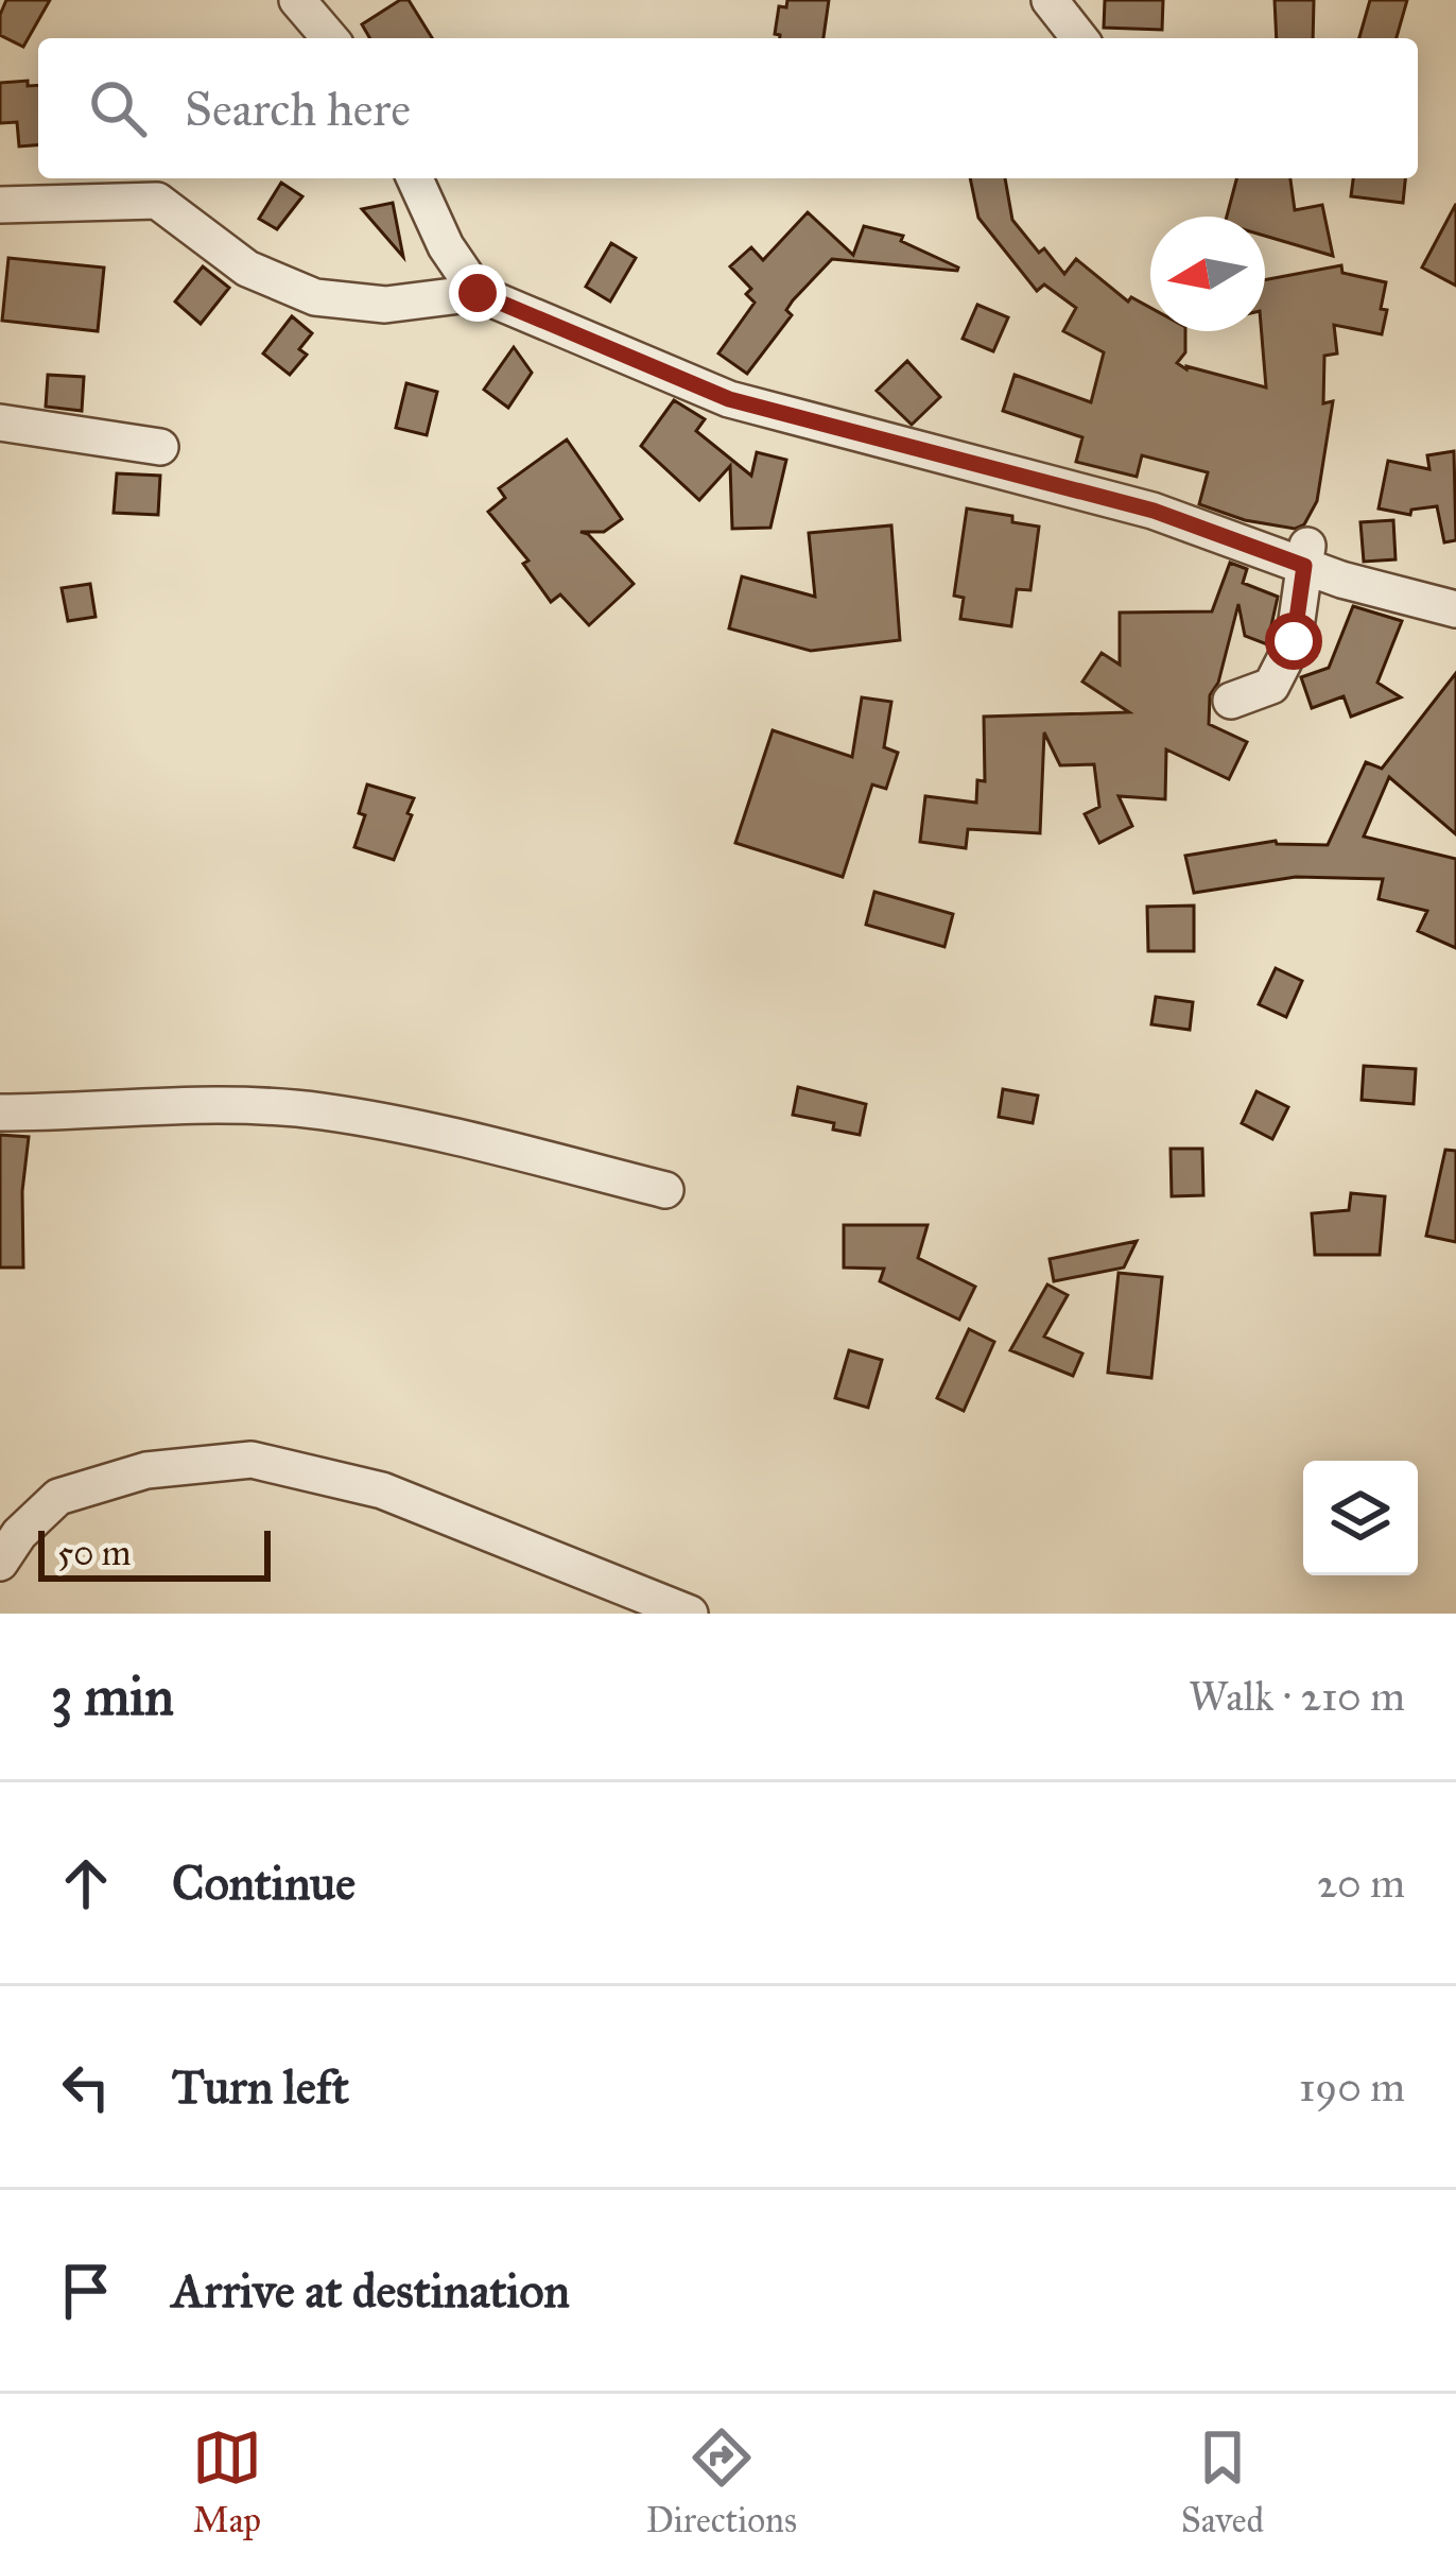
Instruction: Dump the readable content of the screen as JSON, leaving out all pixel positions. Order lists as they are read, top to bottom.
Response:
{
  "scale_bar": "50 m",
  "north": "left",
  "page": {
    "search": "Search here",
    "scale": "50 m",
    "heading": ["3 min", "Walk · 210 m"],
    "list": [
      ["Continue", "20 m"],
      ["Turn left", "190 m"],
      "Arrive at destination"
    ],
    "nav": ["Map", "Directions", "Saved"]
  }
}
